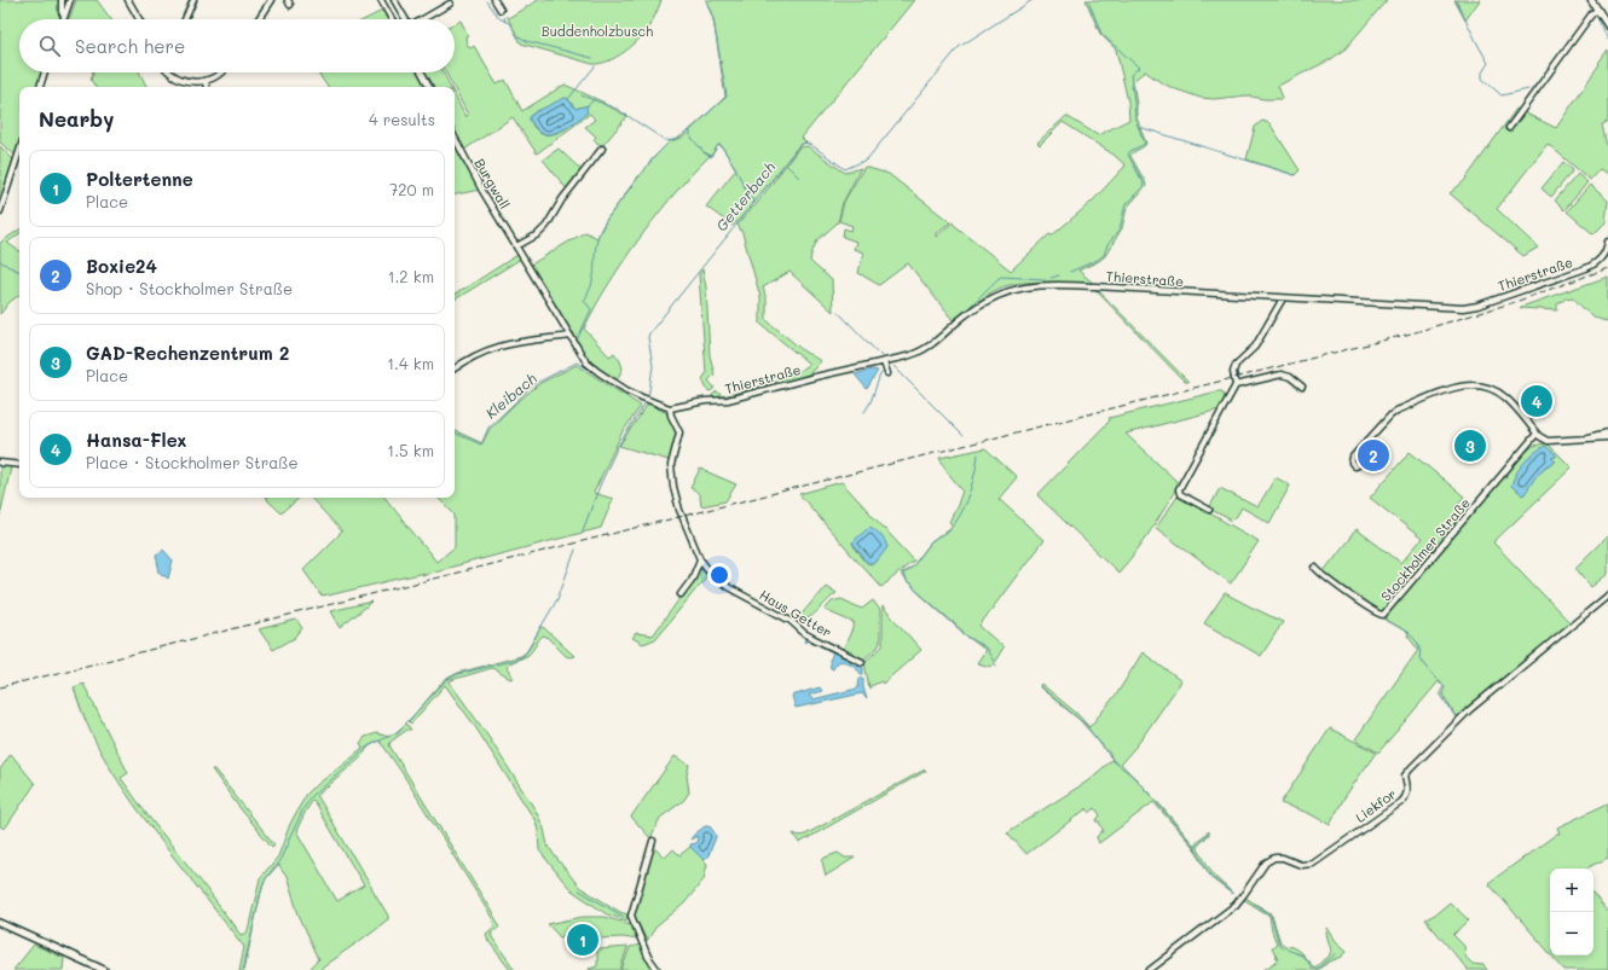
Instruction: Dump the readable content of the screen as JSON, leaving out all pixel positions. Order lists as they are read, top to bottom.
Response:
{
  "streets": {
    "street": [
      "Burgwall",
      "Thierstraße",
      "Stockholmer Straße",
      "Haus Getter",
      "Liekfor"
    ]
  },
  "crossings": [
    ["Thierstraße", "Haus Getter"]
  ],
  "water": ["Getterbach", "Kleibach"],
  "parks": ["Buddenholzbusch"],
  "page": {
    "search": "Search here",
    "heading": ["Nearby", "4 results"],
    "list": [
      {
        "mark": "1",
        "name": "Poltertenne",
        "note": "Place",
        "value": "720 m"
      },
      {
        "mark": "2",
        "name": "Boxie24",
        "note": "Shop · Stockholmer Straße",
        "value": "1.2 km"
      },
      {
        "mark": "3",
        "name": "GAD-Rechenzentrum 2",
        "note": "Place",
        "value": "1.4 km"
      },
      {
        "mark": "4",
        "name": "Hansa-Flex",
        "note": "Place · Stockholmer Straße",
        "value": "1.5 km"
      }
    ],
    "pins": [
      "4",
      "3",
      "2",
      "1"
    ],
    "map_buttons": ["+", "−"]
  }
}
